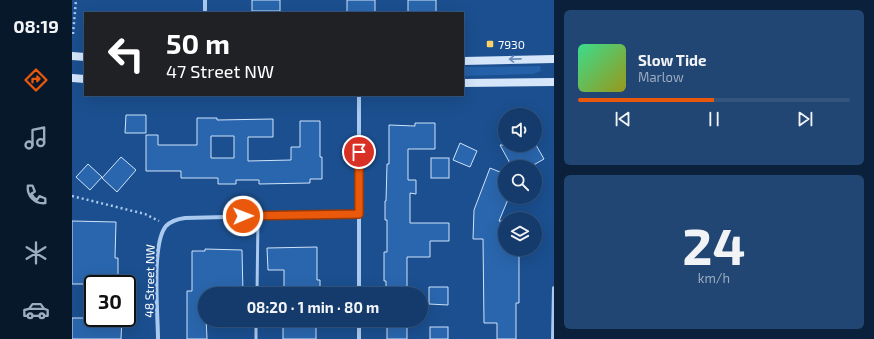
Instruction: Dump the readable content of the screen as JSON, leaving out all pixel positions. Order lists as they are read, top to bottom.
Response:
{
  "streets": {
    "street": ["48 Street NW"]
  },
  "places": {
    "transit": ["7930"]
  },
  "page": {
    "tabs": "08:19",
    "turn": ["50 m", "47 Street NW"],
    "song": ["Slow Tide", "Marlow"],
    "tile": ["24", "km/h"],
    "limit": "30",
    "trip": "08:20 · 1 min · 80 m"
  }
}
